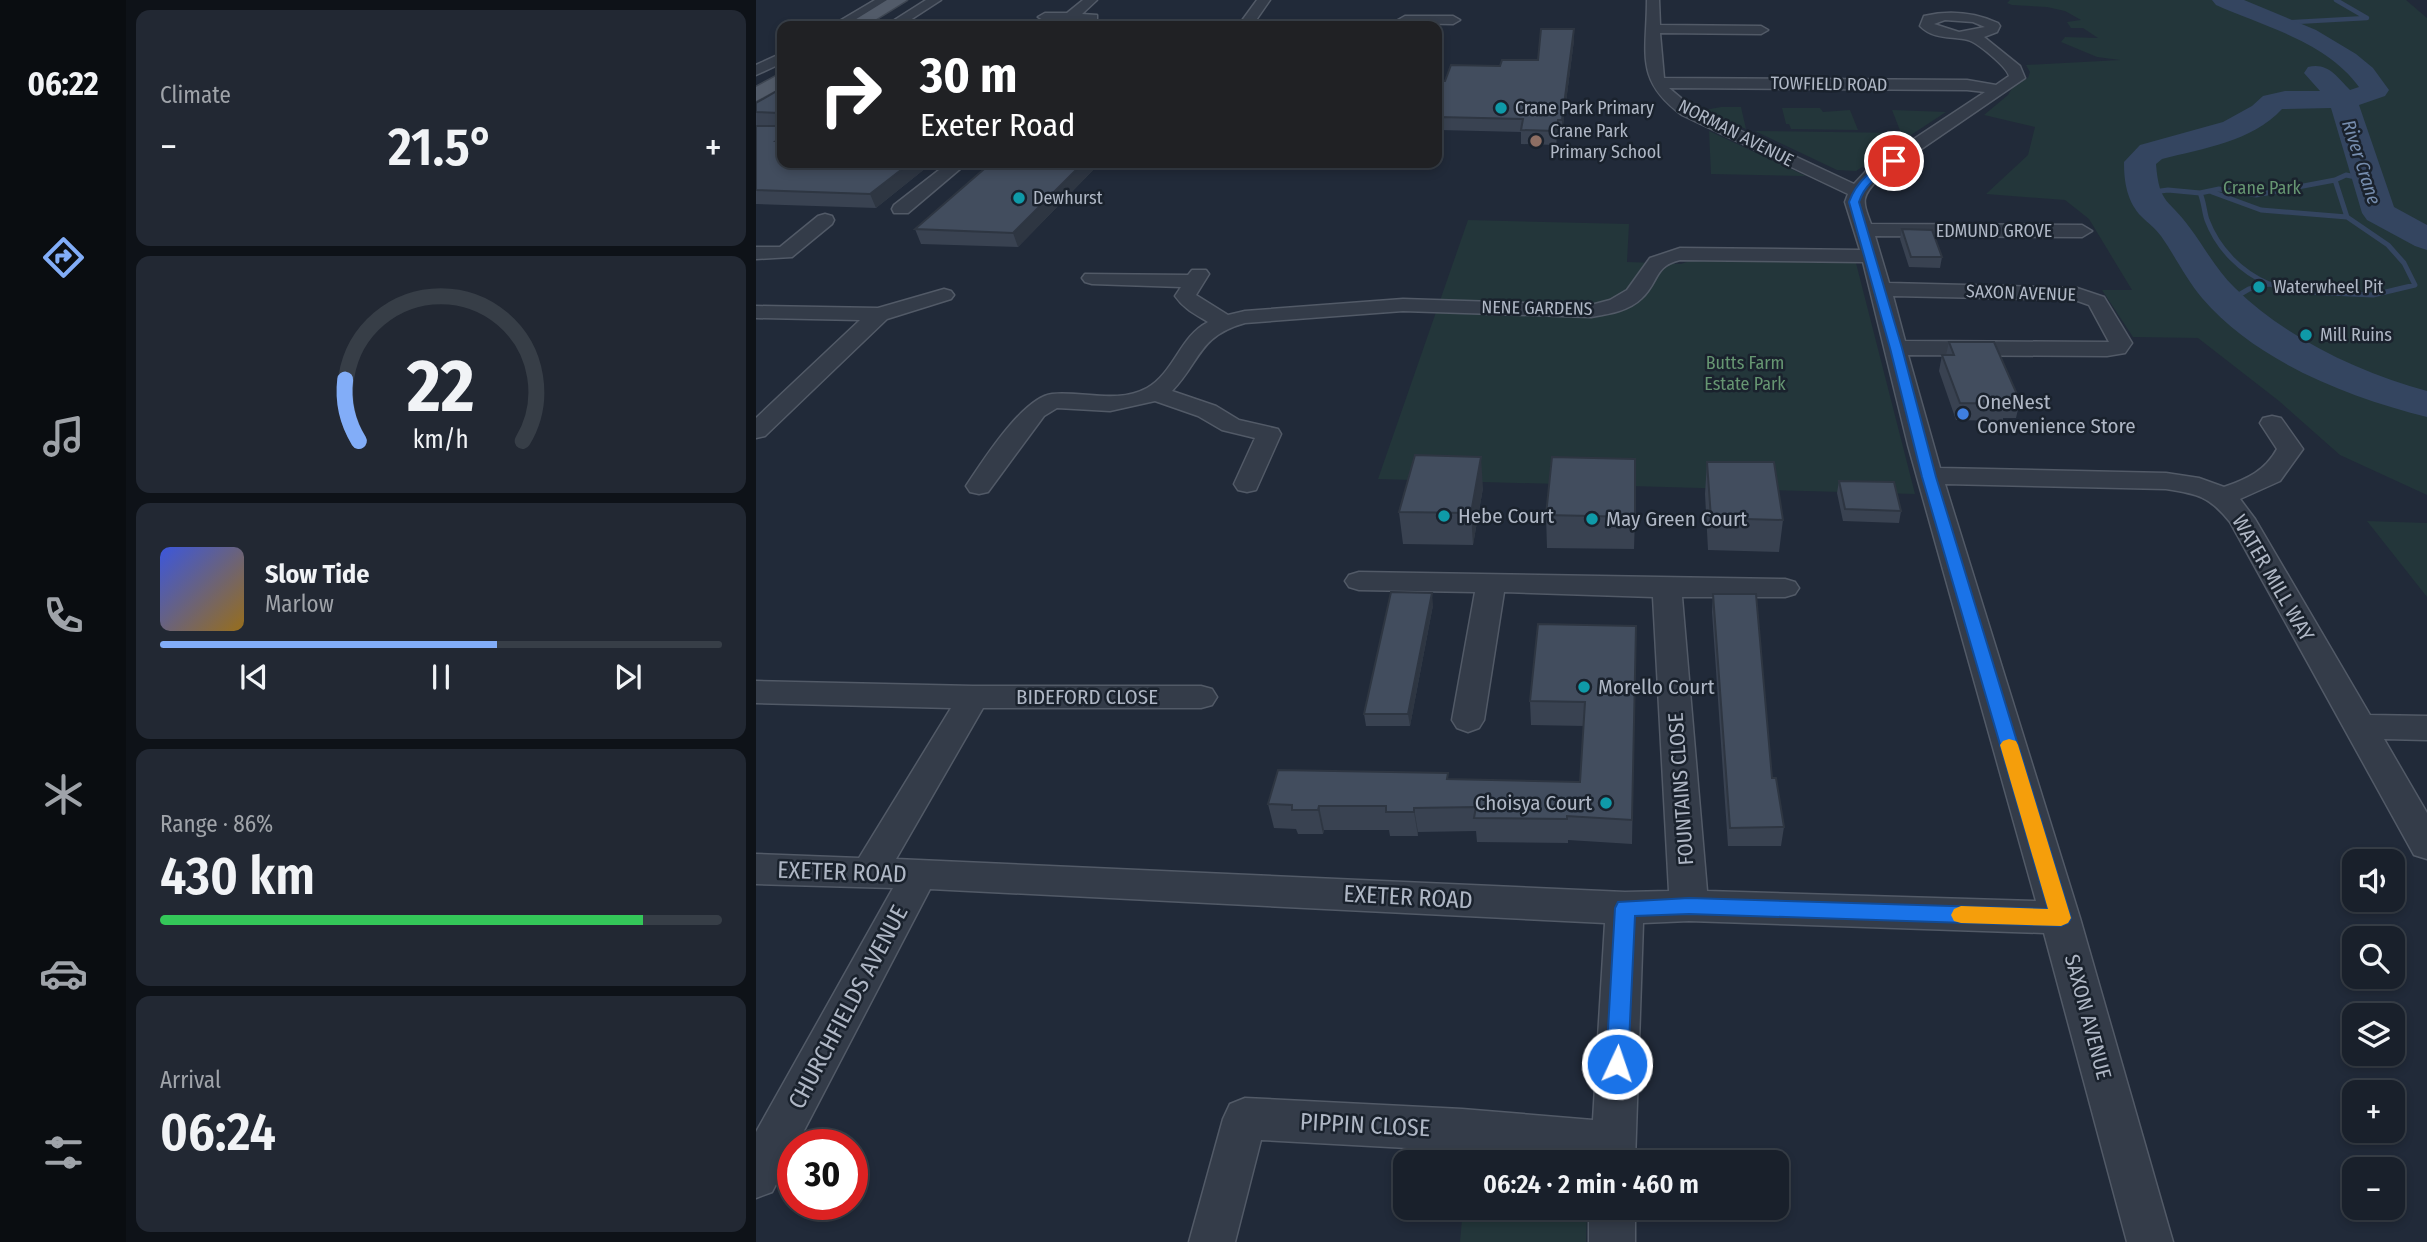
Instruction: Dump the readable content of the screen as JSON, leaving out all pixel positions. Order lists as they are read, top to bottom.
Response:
{
  "streets": {
    "street": [
      "TOWFIELD ROAD",
      "NORMAN AVENUE",
      "EDMUND GROVE",
      "SAXON AVENUE",
      "NENE GARDENS",
      "WATER MILL WAY",
      "BIDEFORD CLOSE",
      "FOUNTAINS CLOSE",
      "EXETER ROAD",
      "CHURCHFIELDS AVENUE",
      "PIPPIN CLOSE"
    ]
  },
  "crossings": [
    ["TOWFIELD ROAD", "NORMAN AVENUE"],
    ["NORMAN AVENUE", "SAXON AVENUE"],
    ["EDMUND GROVE", "SAXON AVENUE"],
    ["SAXON AVENUE", "NENE GARDENS"],
    ["SAXON AVENUE", "WATER MILL WAY"],
    ["SAXON AVENUE", "EXETER ROAD"],
    ["FOUNTAINS CLOSE", "EXETER ROAD"],
    ["EXETER ROAD", "CHURCHFIELDS AVENUE"]
  ],
  "water": ["River Crane"],
  "parks": ["Crane Park", "Butts Farm Estate Park"],
  "places": [
    "Crane Park Primary",
    "Crane Park Primary School",
    "Dewhurst",
    "Waterwheel Pit",
    "Mill Ruins",
    "OneNest Convenience Store",
    "Hebe Court",
    "May Green Court",
    "Morello Court",
    "Choisya Court"
  ],
  "page": {
    "tabs": "06:22",
    "tile": [
      "Climate",
      ["Range · 86%", "430 km"],
      ["Arrival", "06:24"]
    ],
    "turn": ["30 m", "Exeter Road"],
    "heat": ["−", "21.5°", "+"],
    "song": ["Slow Tide", "Marlow"],
    "map_buttons": ["+", "−"],
    "limit": "30",
    "trip": "06:24 · 2 min · 460 m",
    "gauge": ["22", "km/h"]
  }
}
